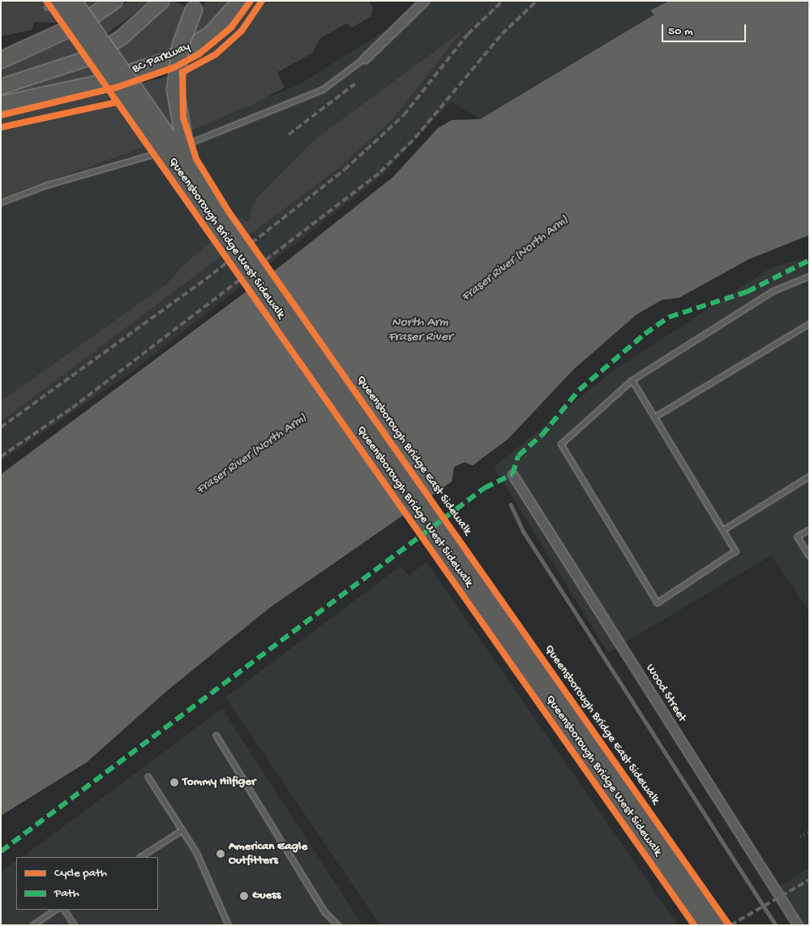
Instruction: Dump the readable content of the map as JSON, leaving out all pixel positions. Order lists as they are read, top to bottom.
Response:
{
  "streets": {
    "street": ["Wood Street"],
    "cycle path": ["BC Parkway", "Queensborough Bridge West Sidewalk", "Queensborough Bridge East Sidewalk"]
  },
  "water": ["Fraser River (North Arm)", "North Arm Fraser River"],
  "places": ["Tommy Hilfiger", "American Eagle Outfitters", "Guess"],
  "legend": ["Cycle path", "Path"],
  "scale_bar": "50 m"
}
